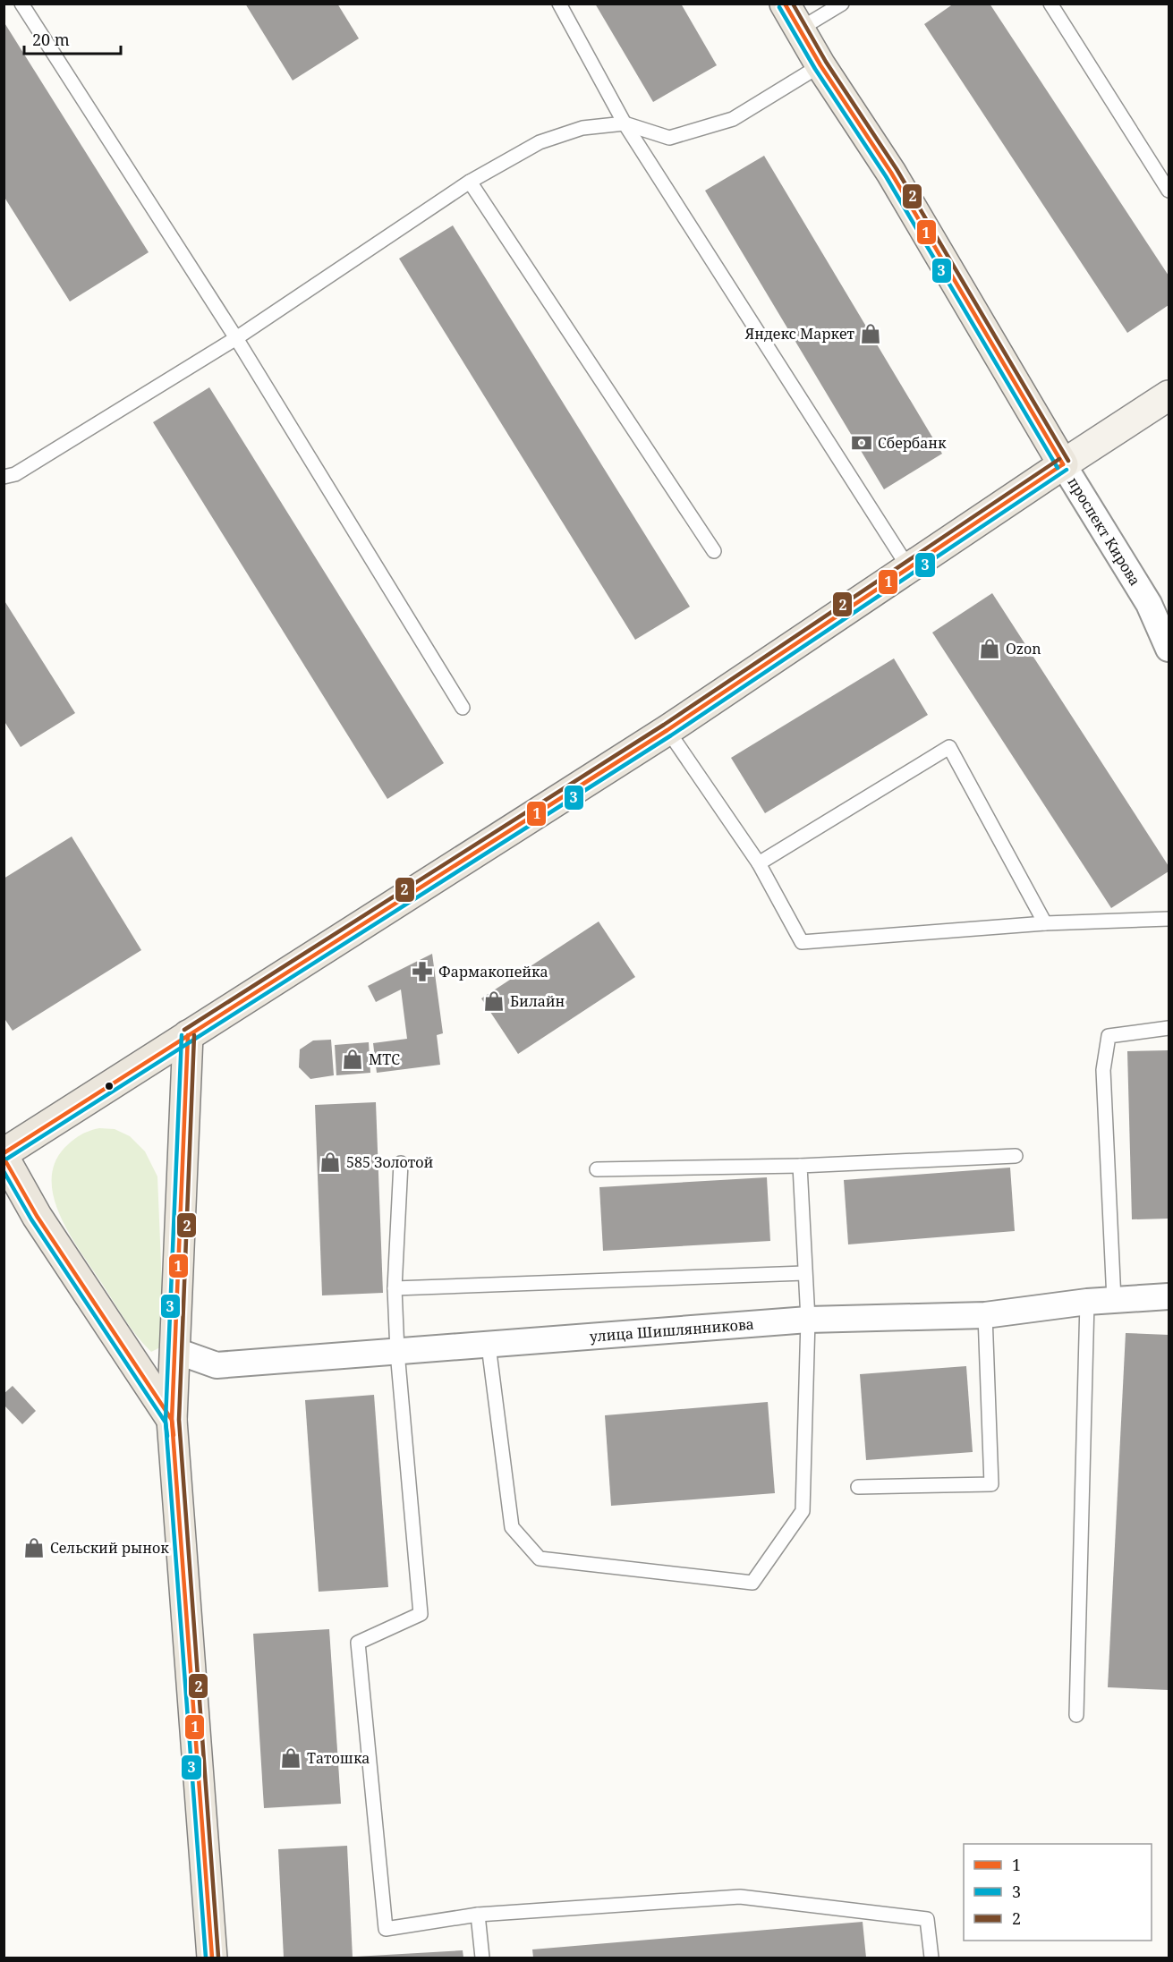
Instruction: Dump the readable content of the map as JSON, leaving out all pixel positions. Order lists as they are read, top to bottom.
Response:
{
  "streets": {
    "main road": ["проспект Кирова"],
    "street": ["улица Шишлянникова"]
  },
  "places": {
    "shop": [
      "Яндекс Маркет",
      "Ozon",
      "Билайн",
      "МТС",
      "585 Золотой",
      "Сельский рынок",
      "Татошка"
    ],
    "bank": ["Сбербанк"],
    "pharmacy": ["Фармакопейка"]
  },
  "lines": ["transit line 1", "transit line 2", "transit line 3"],
  "legend": ["1", "3", "2"],
  "scale_bar": "20 m"
}
